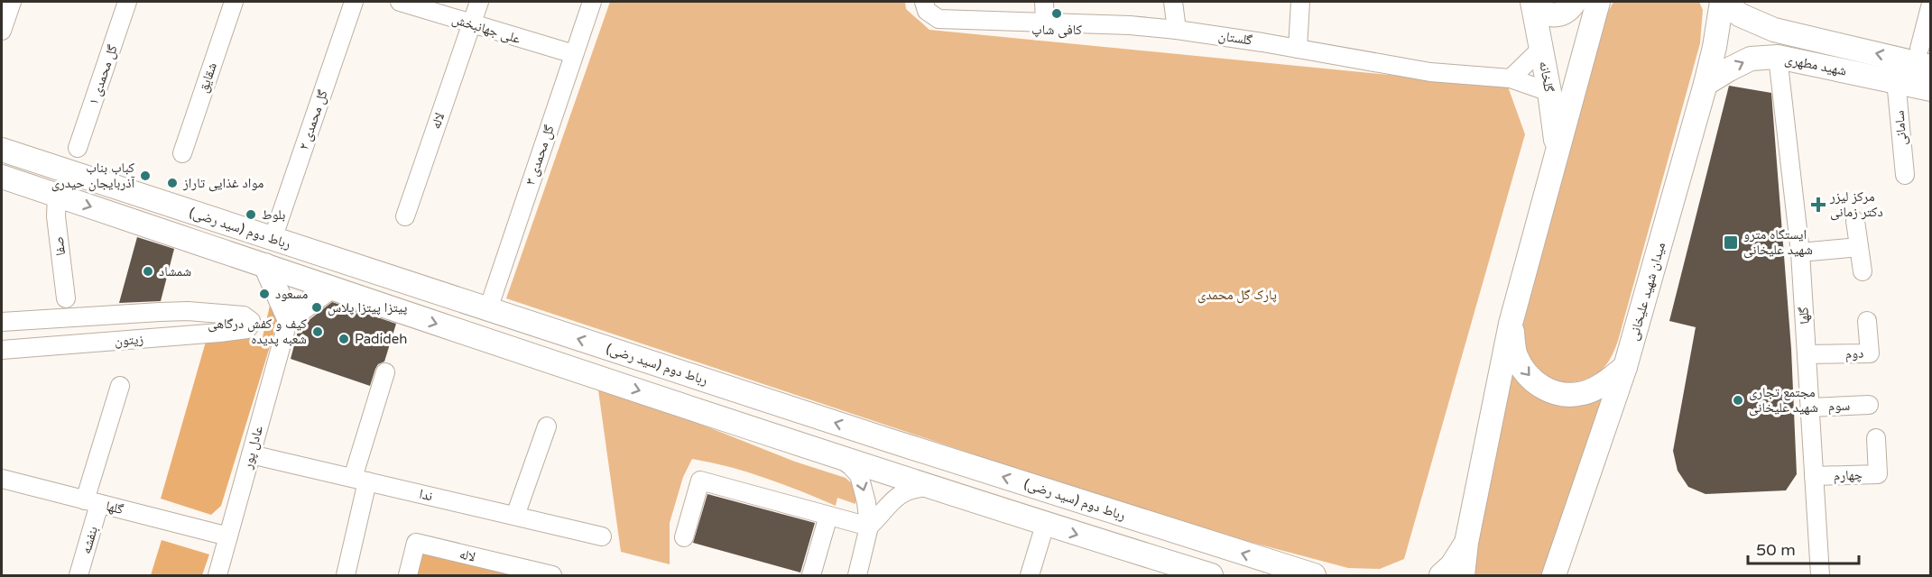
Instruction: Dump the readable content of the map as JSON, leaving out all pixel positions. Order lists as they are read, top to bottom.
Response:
{
  "streets": {
    "main road": [
      "شهید مطهری",
      "گلخانه",
      "رباط دوم (سید رضی)",
      "میدان شهید علیخانی"
    ],
    "street": [
      "علی جهانبخش",
      "گلستان",
      "گل محمدی ۱",
      "شقایق",
      "گل محمدی ۲",
      "لاله",
      "سامانی",
      "گل محمدی ۳",
      "صفا",
      "گلها",
      "زیتون",
      "دوم",
      "سوم",
      "عادل پور",
      "چهارم",
      "ندا",
      "بنفشه"
    ]
  },
  "crossings": [
    ["علی جهانبخش", "لاله"],
    ["علی جهانبخش", "گل محمدی ۳"],
    ["گلستان", "گلخانه"],
    ["شهید مطهری", "سامانی"],
    ["شهید مطهری", "میدان شهید علیخانی"],
    ["شهید مطهری", "گلها"],
    ["گل محمدی ۲", "رباط دوم (سید رضی)"],
    ["گل محمدی ۳", "رباط دوم (سید رضی)"],
    ["رباط دوم (سید رضی)", "صفا"],
    ["گلها", "دوم"],
    ["گلها", "سوم"],
    ["گلها", "عادل پور"],
    ["گلها", "چهارم"],
    ["گلها", "بنفشه"],
    ["عادل پور", "ندا"]
  ],
  "parks": ["پارک گل محمدی"],
  "places": {
    "other": [
      "کافی شاپ",
      "کباب بناب آذربایجان حیدری",
      "مواد غذایی تاراز",
      "بلوط",
      "شمشاد",
      "مسعود",
      "پیتزا پیتزا پلاس",
      "کیف و کفش درگاهی شعبه پدیده",
      "Padideh",
      "مجتمع تجاری شهید علیخانی"
    ],
    "health": ["مرکز لیزر دکتر زمانی"],
    "transit": ["ایستگاه مترو شهید علیخانی"]
  },
  "scale_bar": "50 m"
}
